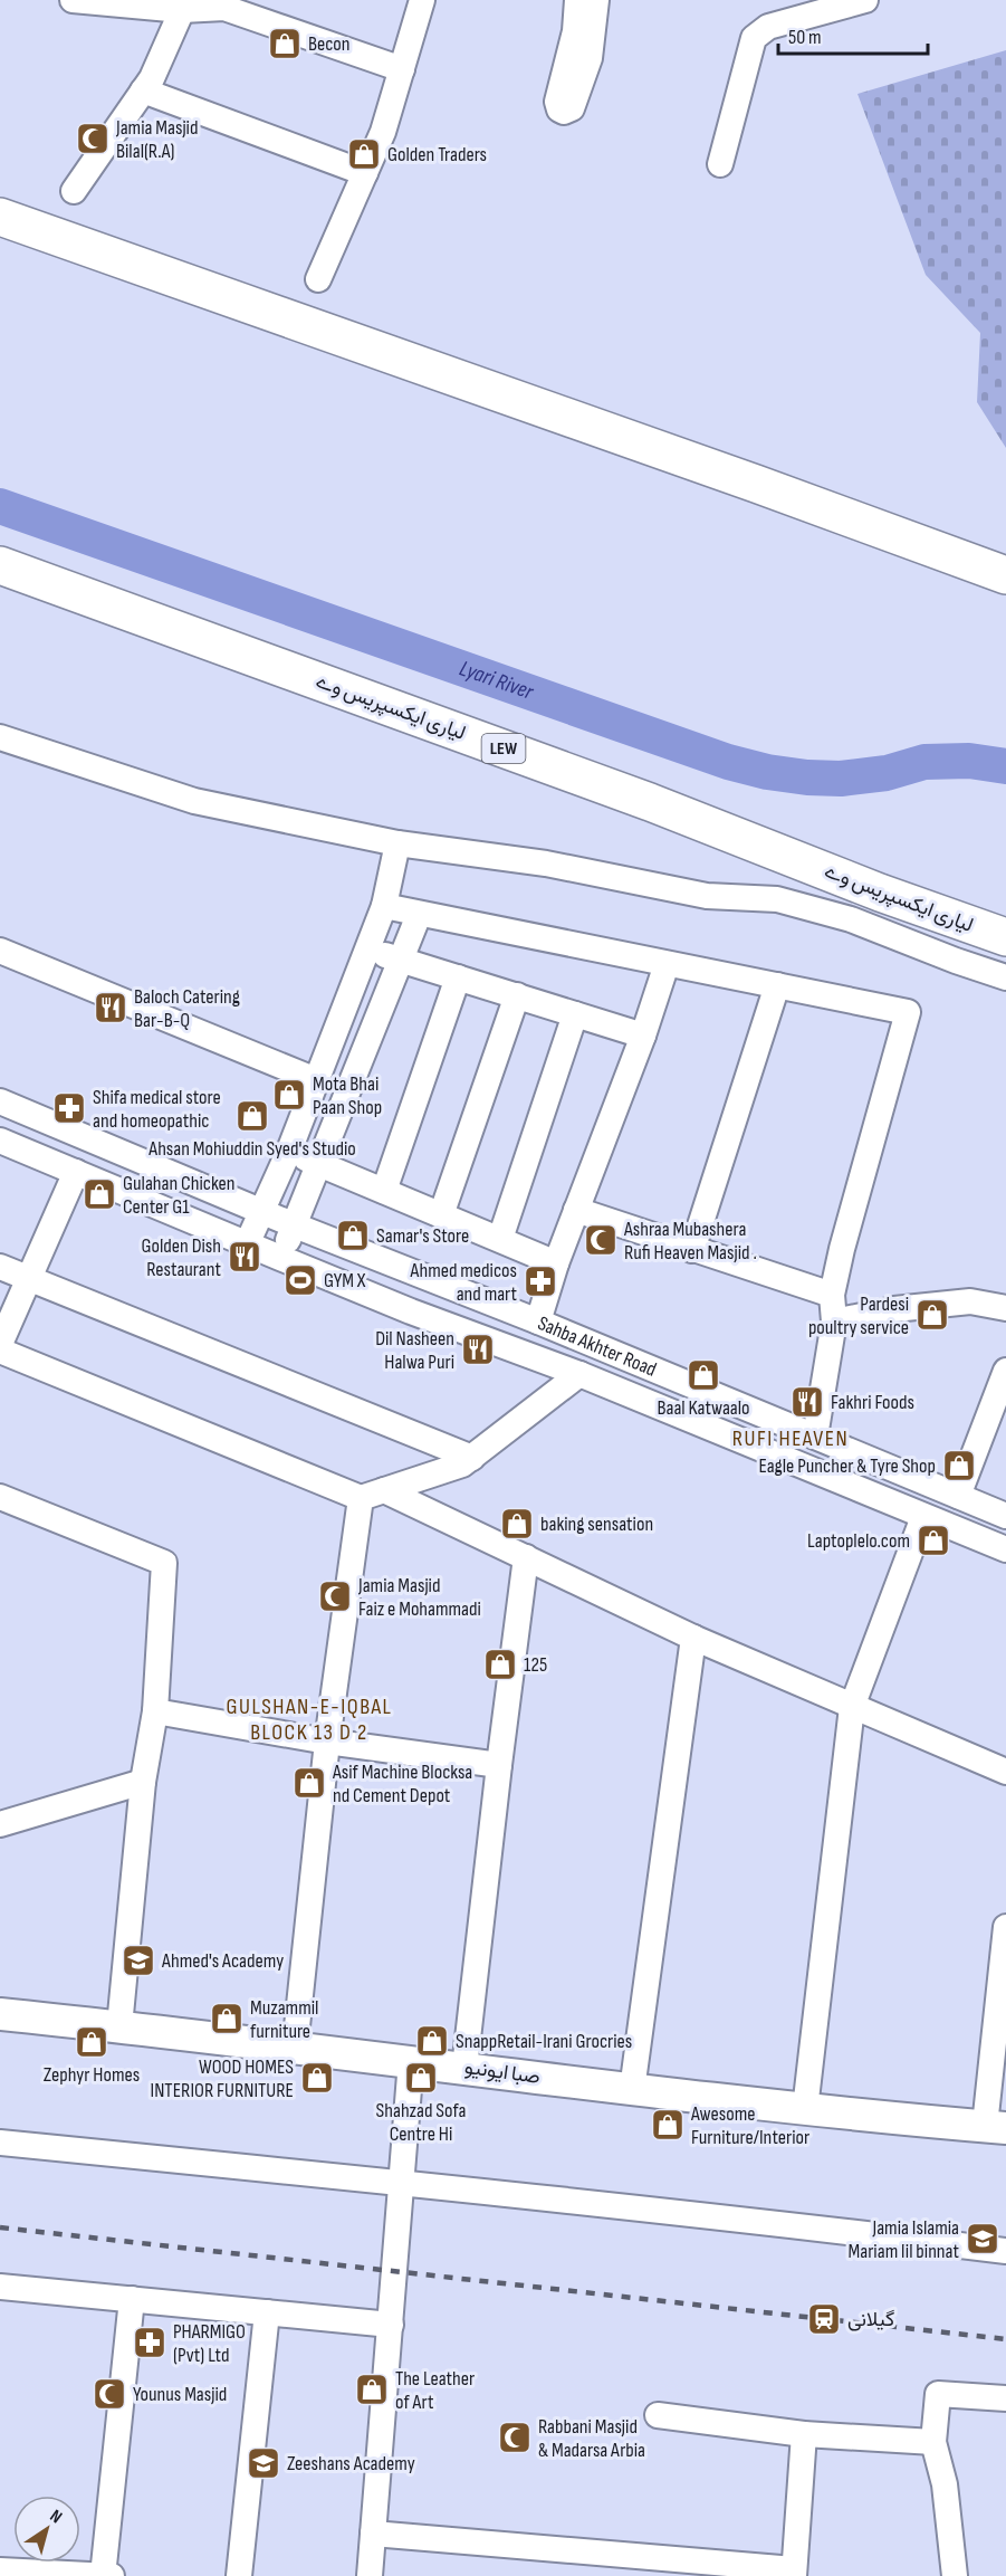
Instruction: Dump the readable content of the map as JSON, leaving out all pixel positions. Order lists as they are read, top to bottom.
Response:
{
  "streets": {
    "highway": ["لیاری ایکسپریس وے", "LEW"],
    "main road": ["صبا ایونیو"],
    "street": ["Sahba Akhter Road"]
  },
  "districts": ["RUFI HEAVEN", "GULSHAN-E-IQBAL BLOCK 13 D 2"],
  "water": ["Lyari River"],
  "places": {
    "shop": [
      "Becon",
      "Golden Traders",
      "Mota Bhai Paan Shop",
      "Ahsan Mohiuddin Syed's Studio",
      "Gulahan Chicken Center G1",
      "Samar's Store",
      "Pardesi poultry service",
      "Baal Katwaalo",
      "Eagle Puncher & Tyre Shop",
      "baking sensation",
      "Laptoplelo.com",
      "125",
      "Asif Machine Blocksa nd Cement Depot",
      "Muzammil furniture",
      "SnappRetail-Irani Grocries",
      "Zephyr Homes",
      "WOOD HOMES INTERIOR FURNITURE",
      "Shahzad Sofa Centre Hi",
      "Awesome Furniture/Interior",
      "The Leather of Art"
    ],
    "mosque": [
      "Jamia Masjid Bilal(R.A)",
      "Ashraa Mubashera Rufi Heaven Masjid .",
      "Jamia Masjid Faiz e Mohammadi",
      "Younus Masjid",
      "Rabbani Masjid & Madarsa Arbia"
    ],
    "restaurant": [
      "Baloch Catering Bar-B-Q",
      "Golden Dish Restaurant",
      "Dil Nasheen Halwa Puri",
      "Fakhri Foods"
    ],
    "pharmacy": ["Shifa medical store and homeopathic", "Ahmed medicos and mart", "PHARMIGO (Pvt) Ltd"],
    "sports": ["GYM X"],
    "school or university": ["Ahmed's Academy", "Jamia Islamia Mariam lil binnat", "Zeeshans Academy"],
    "station": ["گیلانی"]
  },
  "scale_bar": "50 m",
  "north": "top right"
}
